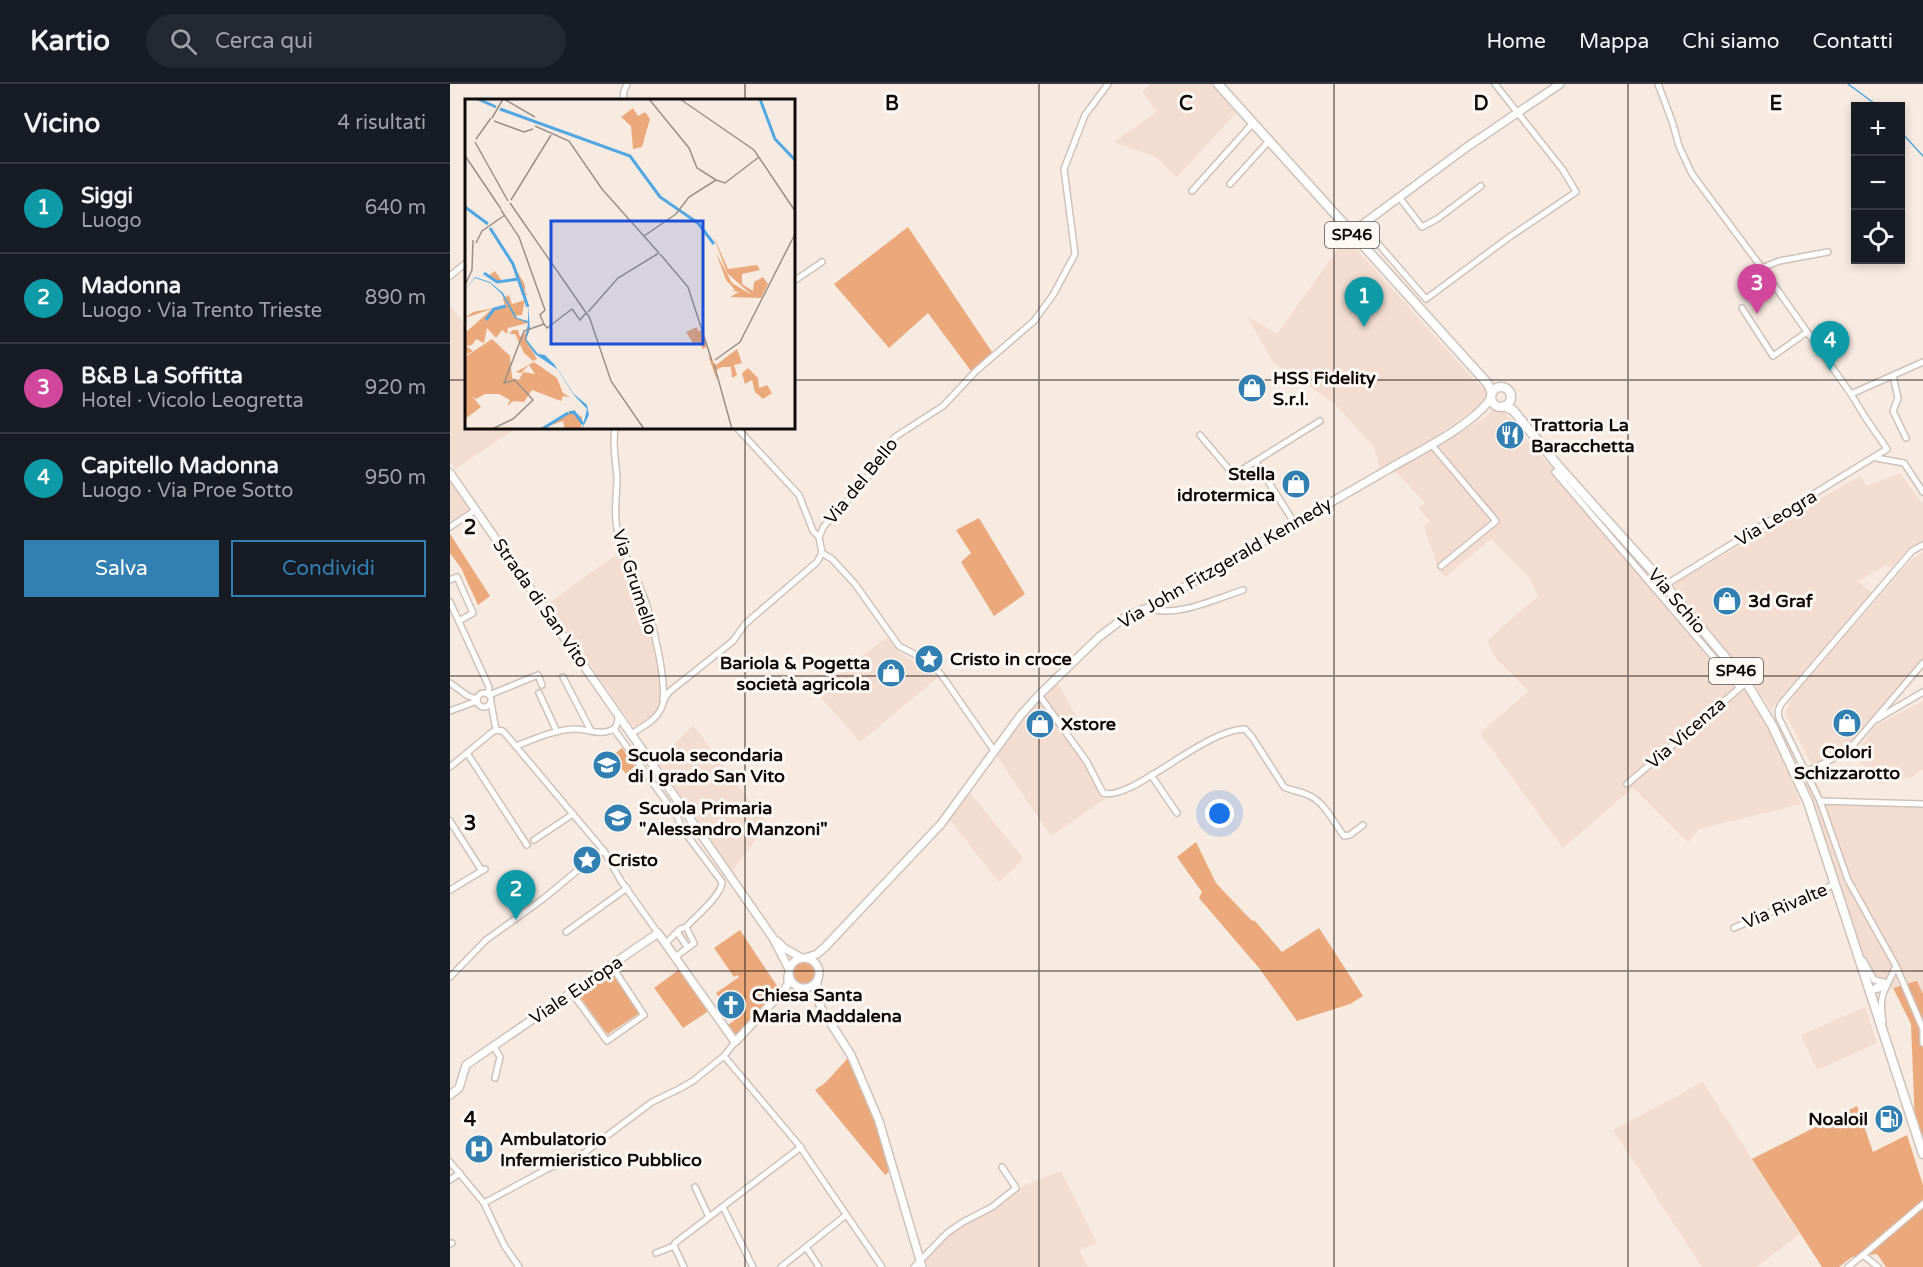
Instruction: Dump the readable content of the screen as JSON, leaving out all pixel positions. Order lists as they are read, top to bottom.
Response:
{
  "streets": {
    "main road": [
      "SP46",
      "Via John Fitzgerald Kennedy",
      "Via Schio",
      "Strada di San Vito",
      "Viale Europa"
    ],
    "street": [
      "Via del Bello",
      "Via Leogra",
      "Via Grumello",
      "Via Vicenza",
      "Via Rivalte"
    ]
  },
  "crossings": [
    ["SP46", "Via John Fitzgerald Kennedy"],
    ["SP46", "Via Schio"],
    ["Via Leogra", "Via Schio"],
    ["Via John Fitzgerald Kennedy", "Via Schio"],
    ["Via Schio", "Via Vicenza"],
    ["Via Schio", "Via Rivalte"]
  ],
  "places": {
    "shop": [
      "HSS Fidelity S.r.l.",
      "Stella idrotermica",
      "3d Graf",
      "Bariola & Pogetta società agricola",
      "Colori Schizzarotto",
      "Xstore"
    ],
    "restaurant": ["Trattoria La Baracchetta"],
    "place": ["Cristo in croce", "Cristo"],
    "school or university": ["Scuola secondaria di I grado San Vito", "Scuola Primaria \"Alessandro Manzoni\""],
    "church": ["Chiesa Santa Maria Maddalena"],
    "fuel station": ["Noaloil"],
    "hospital": ["Ambulatorio Infermieristico Pubblico"]
  },
  "page": {
    "header": "Kartio",
    "search": "Cerca qui",
    "nav": [
      "Home",
      "Mappa",
      "Chi siamo",
      "Contatti"
    ],
    "heading": ["Vicino", "4 risultati"],
    "map_buttons": ["+", "−"],
    "list": [
      {
        "mark": "1",
        "name": "Siggi",
        "note": "Luogo",
        "value": "640 m"
      },
      {
        "mark": "2",
        "name": "Madonna",
        "note": "Luogo · Via Trento Trieste",
        "value": "890 m"
      },
      {
        "mark": "3",
        "name": "B&B La Soffitta",
        "note": "Hotel · Vicolo Leogretta",
        "value": "920 m"
      },
      {
        "mark": "4",
        "name": "Capitello Madonna",
        "note": "Luogo · Via Proe Sotto",
        "value": "950 m"
      }
    ],
    "pins": [
      "3",
      "1",
      "4",
      "2"
    ],
    "buttons": ["Salva", "Condividi"]
  },
  "grid": {
    "columns": [
      "B",
      "C",
      "D",
      "E"
    ],
    "rows": ["2", "3", "4"]
  }
}
